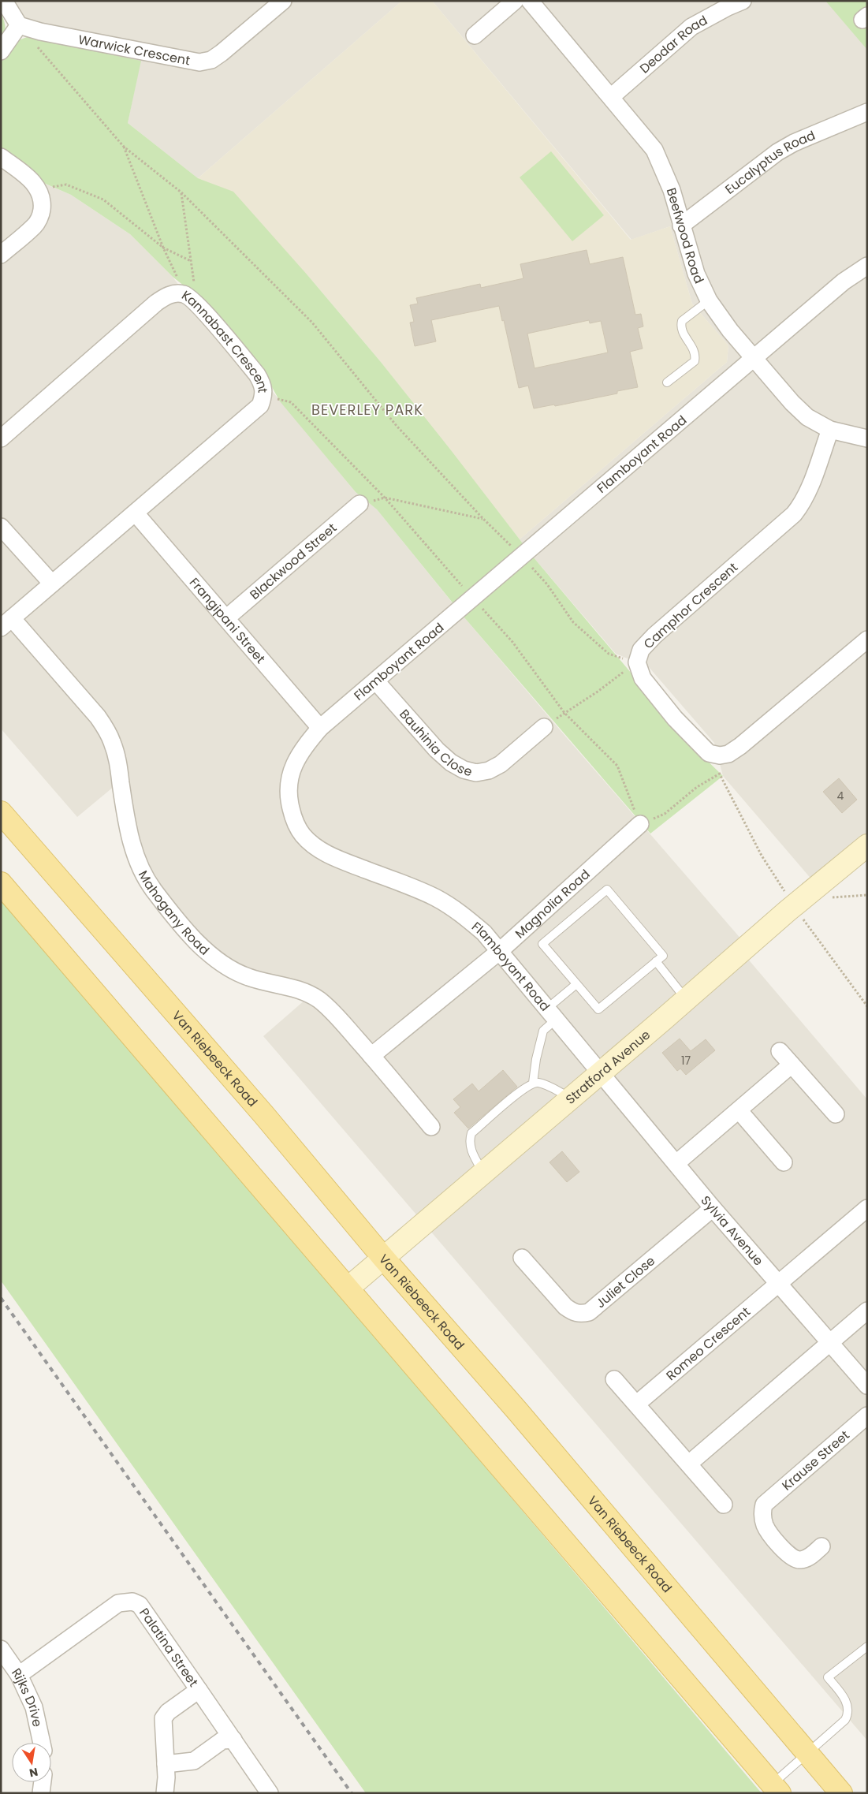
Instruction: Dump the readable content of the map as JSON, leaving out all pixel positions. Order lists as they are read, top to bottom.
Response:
{
  "streets": {
    "main road": ["Van Riebeeck Road"],
    "street": [
      "Deodar Road",
      "Warwick Crescent",
      "Eucalyptus Road",
      "Beefwood Road",
      "Kannabast Crescent",
      "Flamboyant Road",
      "Blackwood Street",
      "Camphor Crescent",
      "Frangipani Street",
      "Bauhinia Close",
      "Magnolia Road",
      "Mahogany Road",
      "Stratford Avenue",
      "Sylvia Avenue",
      "Juliet Close",
      "Romeo Crescent",
      "Krause Street",
      "Palatina Street",
      "Rijks Drive"
    ]
  },
  "crossings": [
    ["Deodar Road", "Beefwood Road"],
    ["Eucalyptus Road", "Beefwood Road"],
    ["Beefwood Road", "Flamboyant Road"],
    ["Beefwood Road", "Camphor Crescent"],
    ["Kannabast Crescent", "Frangipani Street"],
    ["Kannabast Crescent", "Mahogany Road"],
    ["Flamboyant Road", "Frangipani Street"],
    ["Flamboyant Road", "Bauhinia Close"],
    ["Flamboyant Road", "Magnolia Road"],
    ["Flamboyant Road", "Stratford Avenue"],
    ["Flamboyant Road", "Sylvia Avenue"],
    ["Blackwood Street", "Frangipani Street"],
    ["Magnolia Road", "Mahogany Road"],
    ["Van Riebeeck Road", "Stratford Avenue"],
    ["Stratford Avenue", "Sylvia Avenue"],
    ["Sylvia Avenue", "Juliet Close"],
    ["Sylvia Avenue", "Romeo Crescent"],
    ["Palatina Street", "Rijks Drive"]
  ],
  "districts": ["BEVERLEY PARK"],
  "house_numbers": ["4", "17"],
  "north": "bottom"
}
